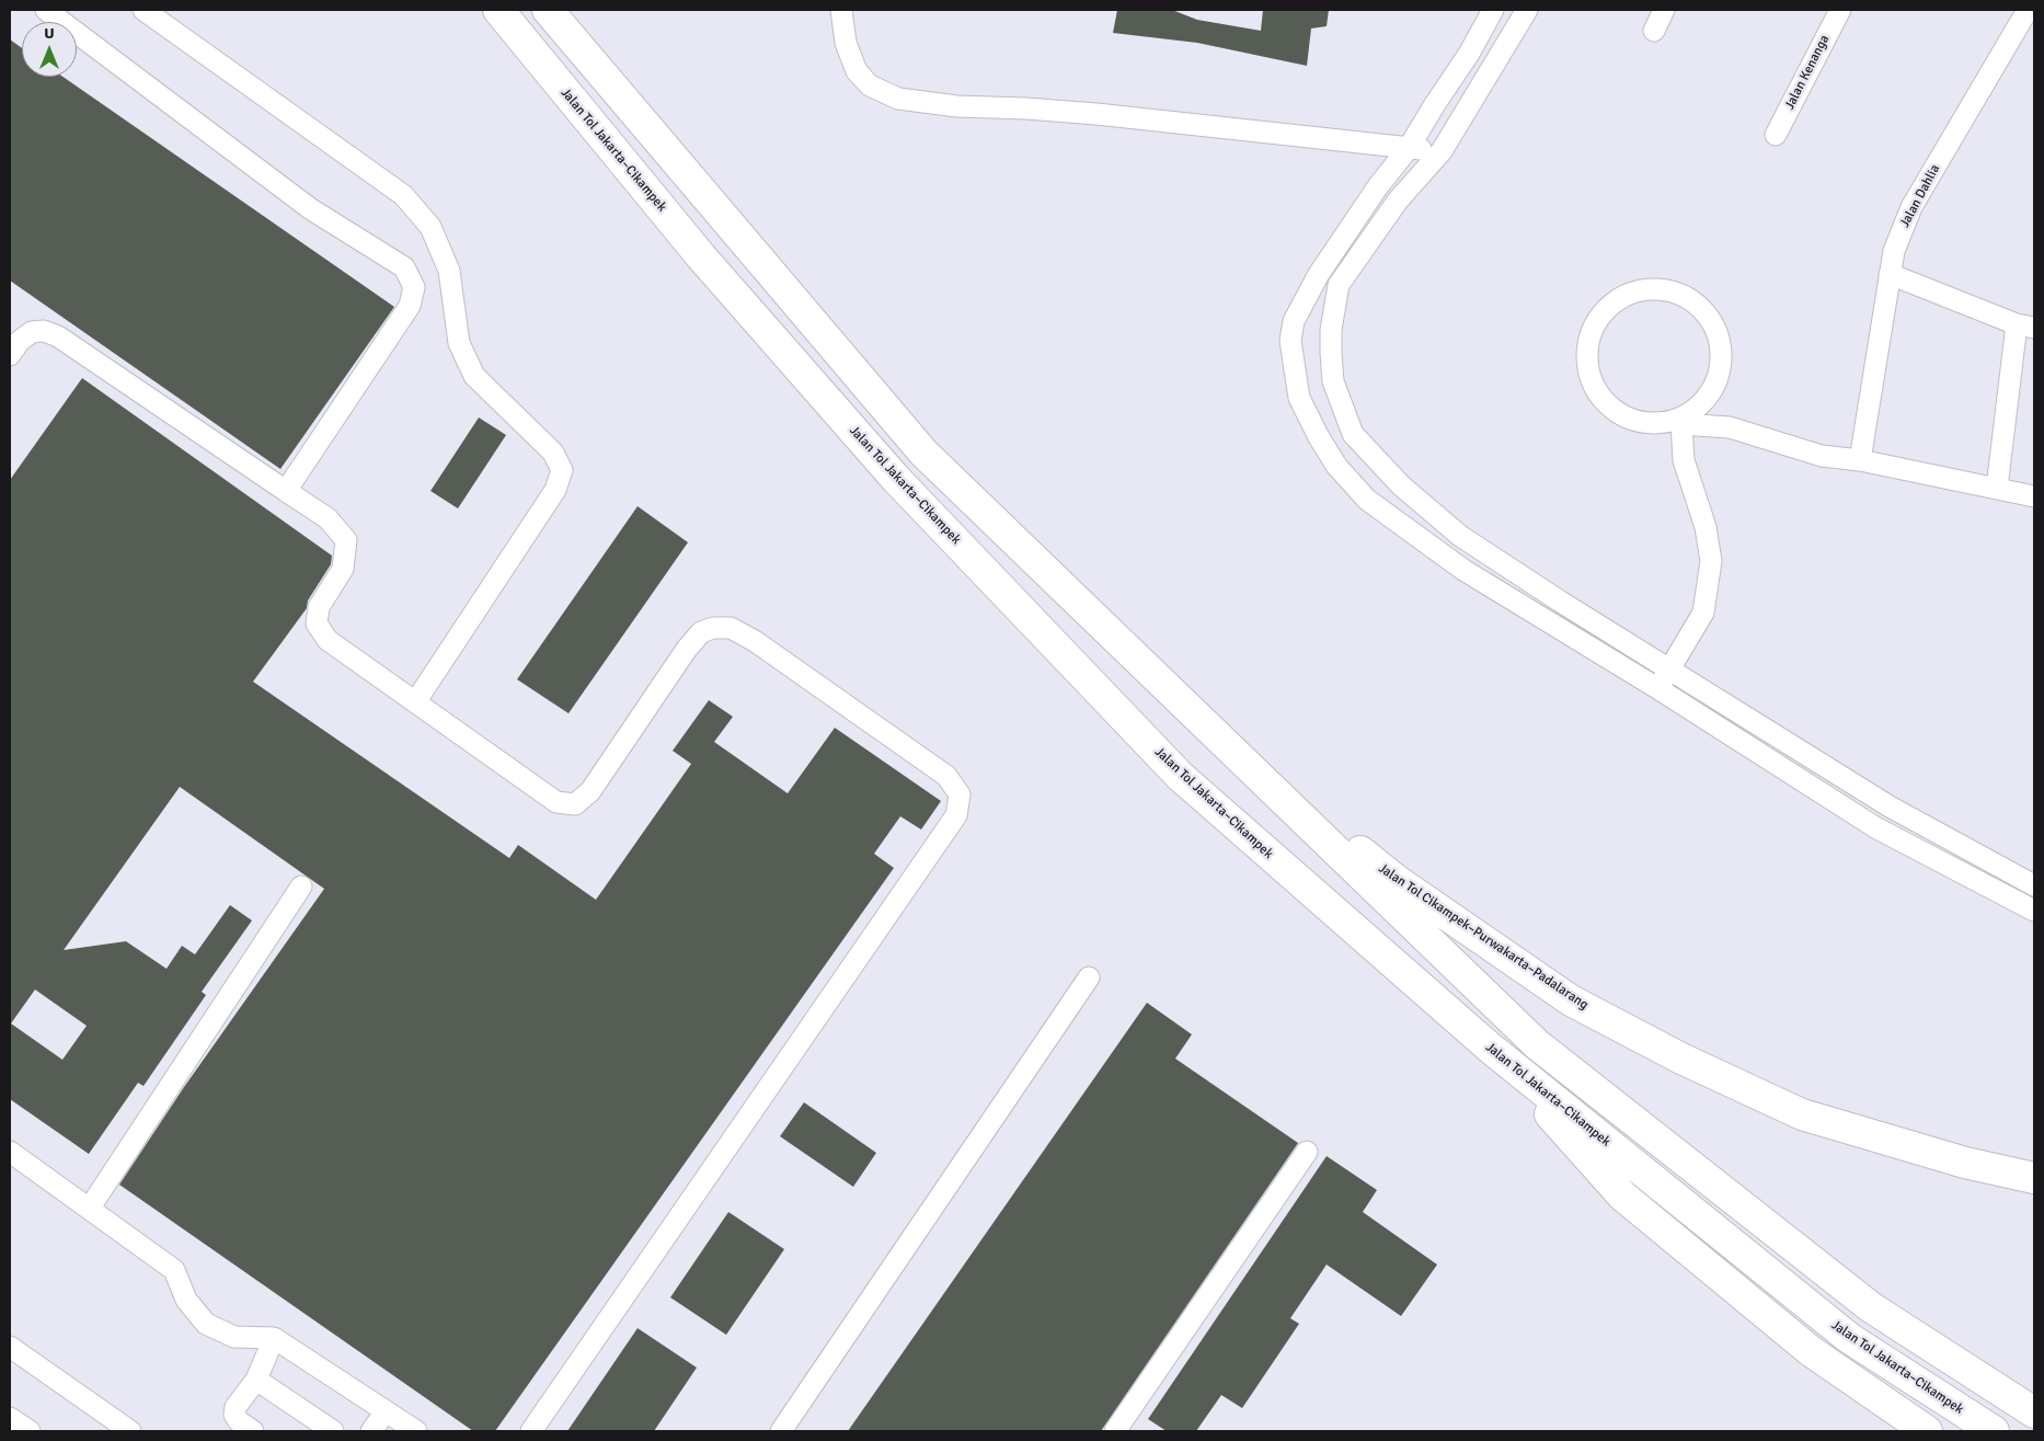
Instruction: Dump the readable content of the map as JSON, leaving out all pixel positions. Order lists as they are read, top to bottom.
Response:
{
  "streets": {
    "highway": ["Jalan Tol Jakarta–Cikampek", "Jalan Tol Cikampek–Purwakarta–Padalarang"],
    "street": ["Jalan Kenanga", "Jalan Dahlia"]
  },
  "north": "top"
}
